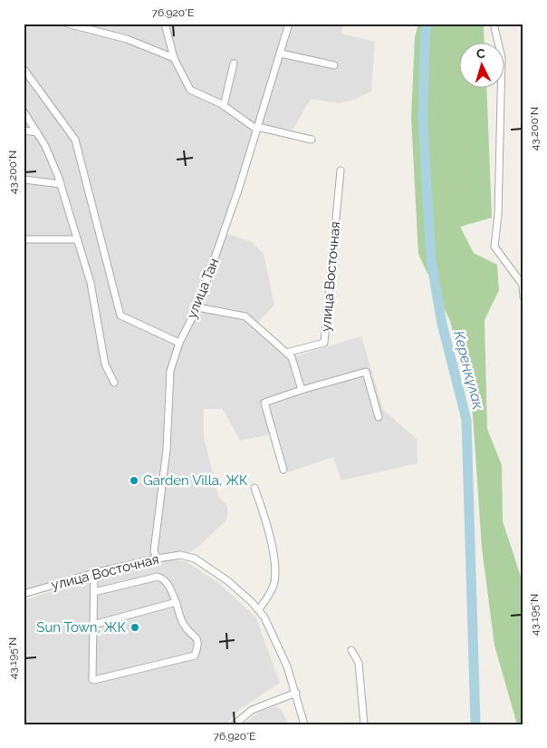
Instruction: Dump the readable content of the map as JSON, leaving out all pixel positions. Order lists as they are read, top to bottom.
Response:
{
  "streets": {
    "street": ["улица Восточная", "улица Тан"]
  },
  "crossings": [
    ["улица Восточная", "улица Тан"]
  ],
  "water": ["Кереңқұлақ"],
  "places": ["Garden Villa, ЖК", "Sun Town, ЖК"],
  "north": "top",
  "coordinates": ["76.920°E", "43.200°N", "43.195°N"]
}
